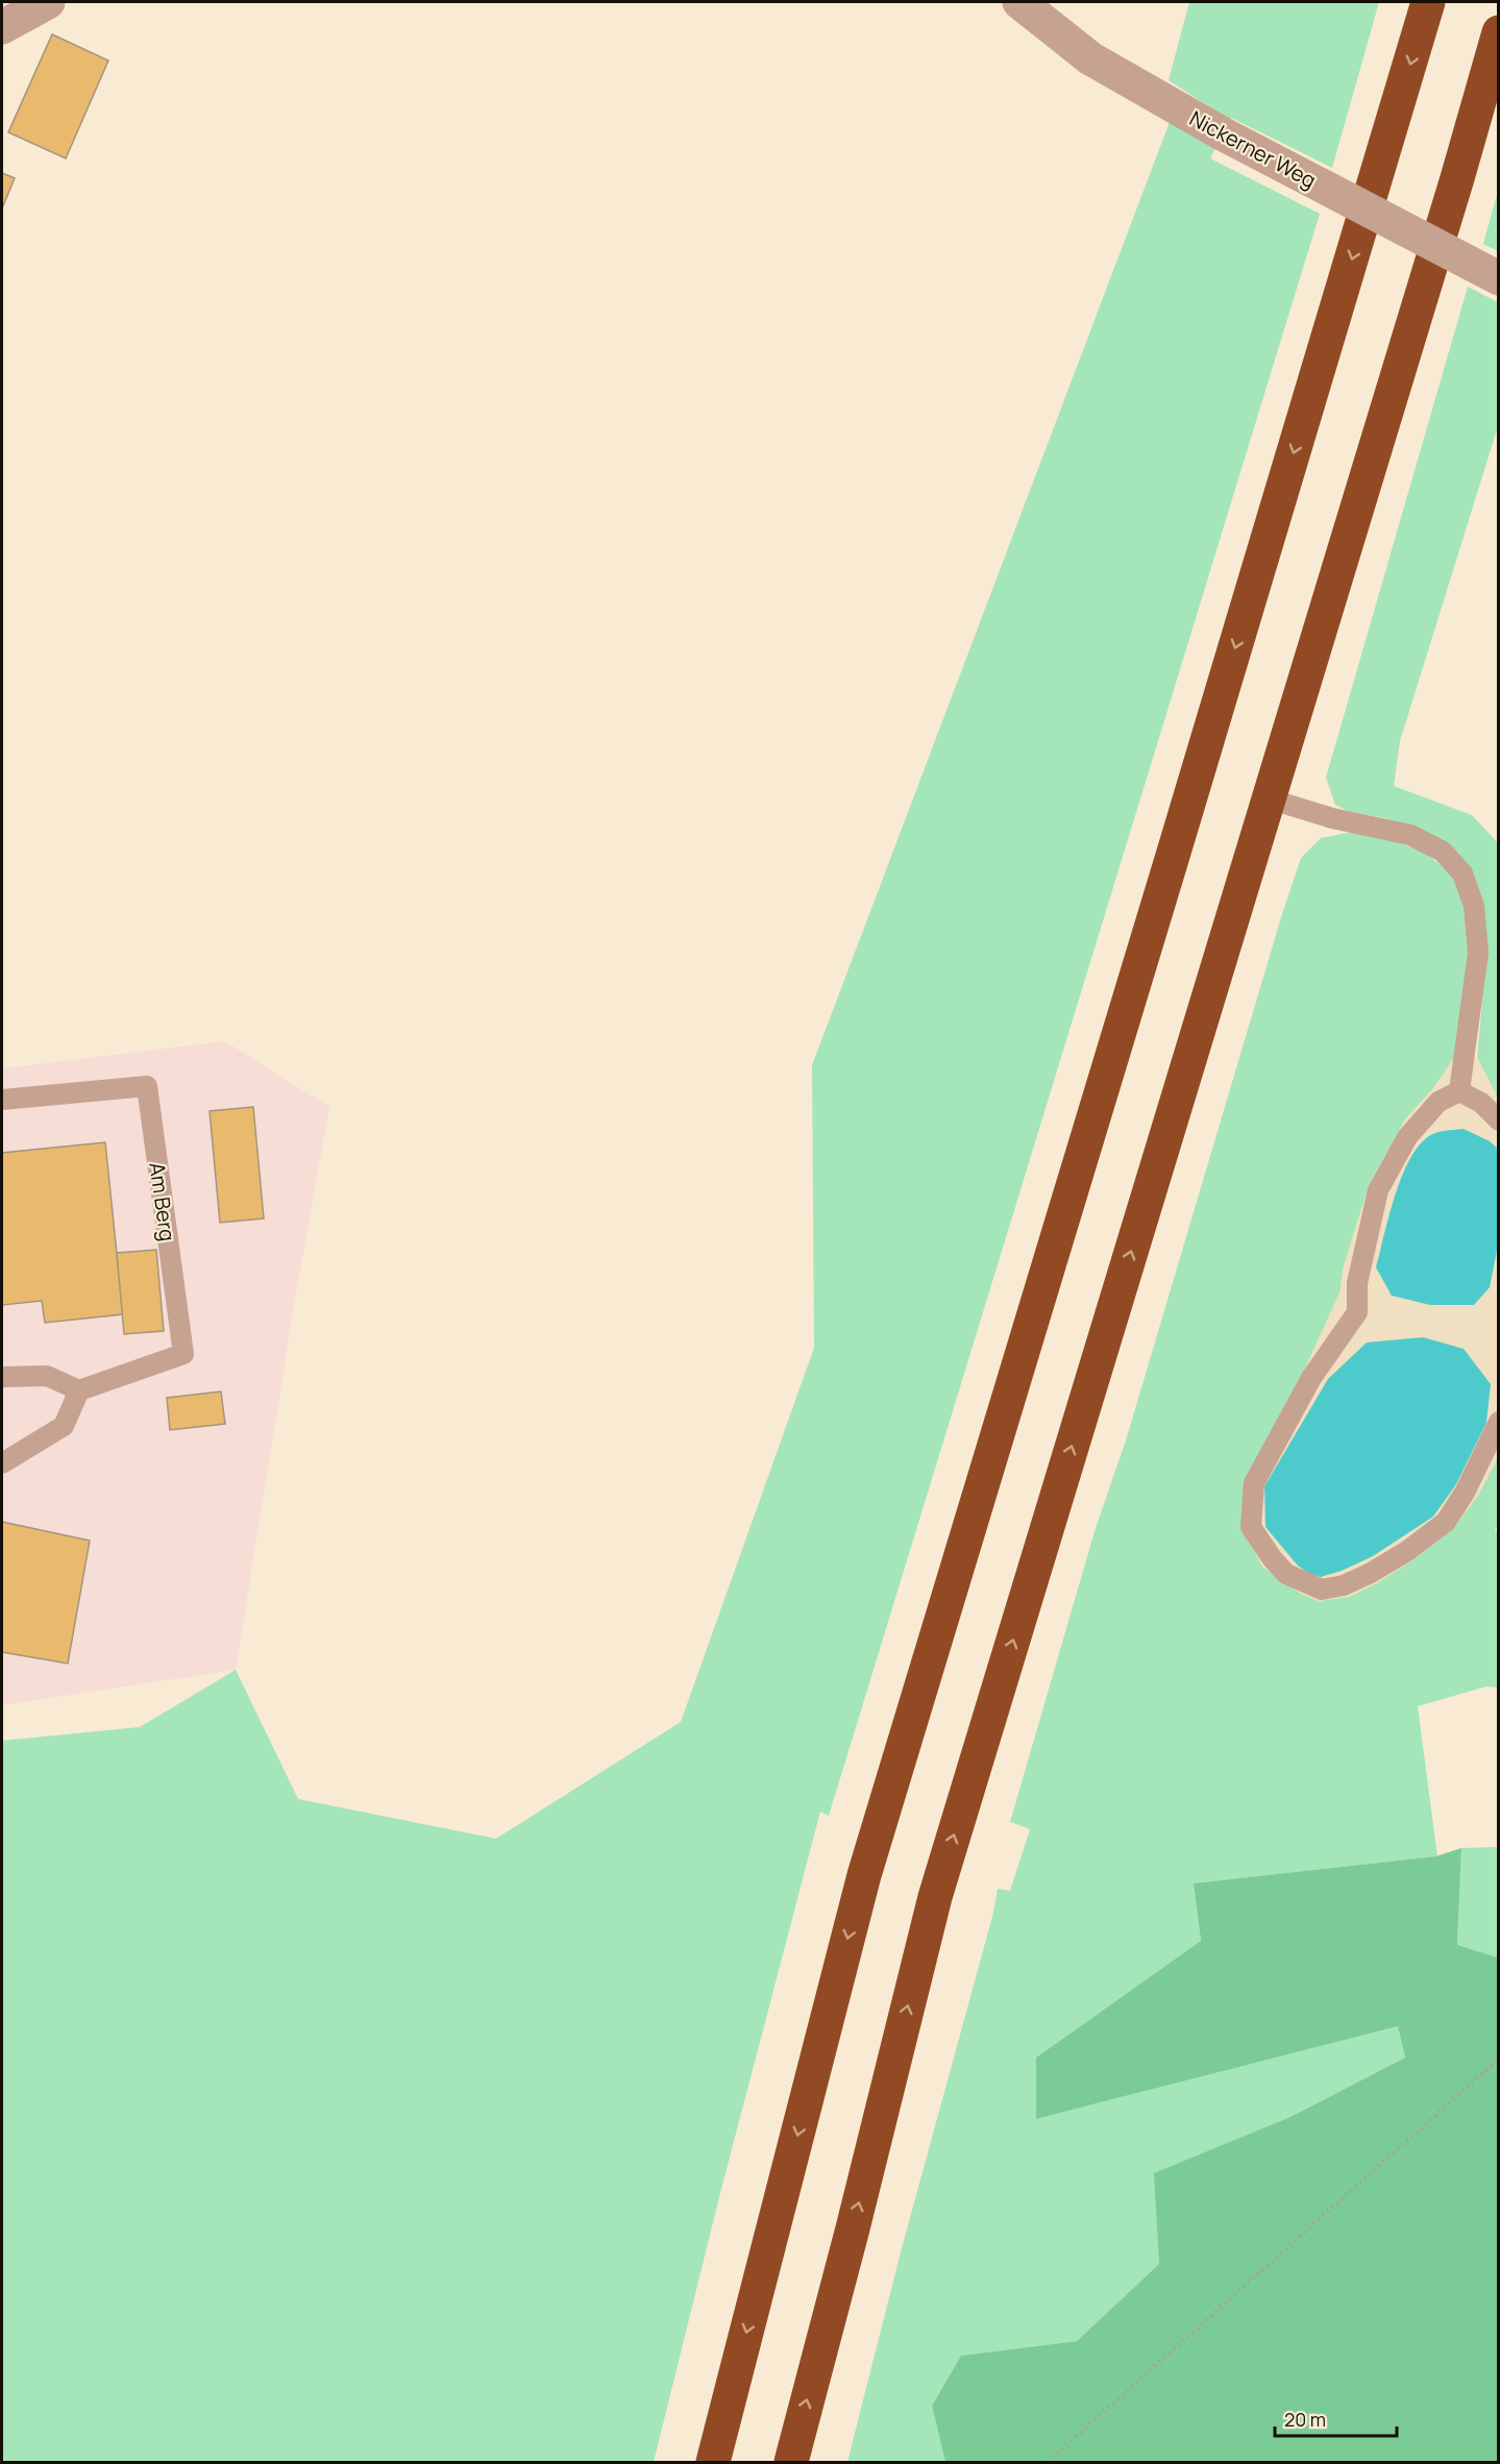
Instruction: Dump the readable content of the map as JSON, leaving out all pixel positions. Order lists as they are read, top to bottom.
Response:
{
  "streets": {
    "street": ["Nickerner Weg"],
    "lane": ["Am Berg"]
  },
  "scale_bar": "20 m"
}
